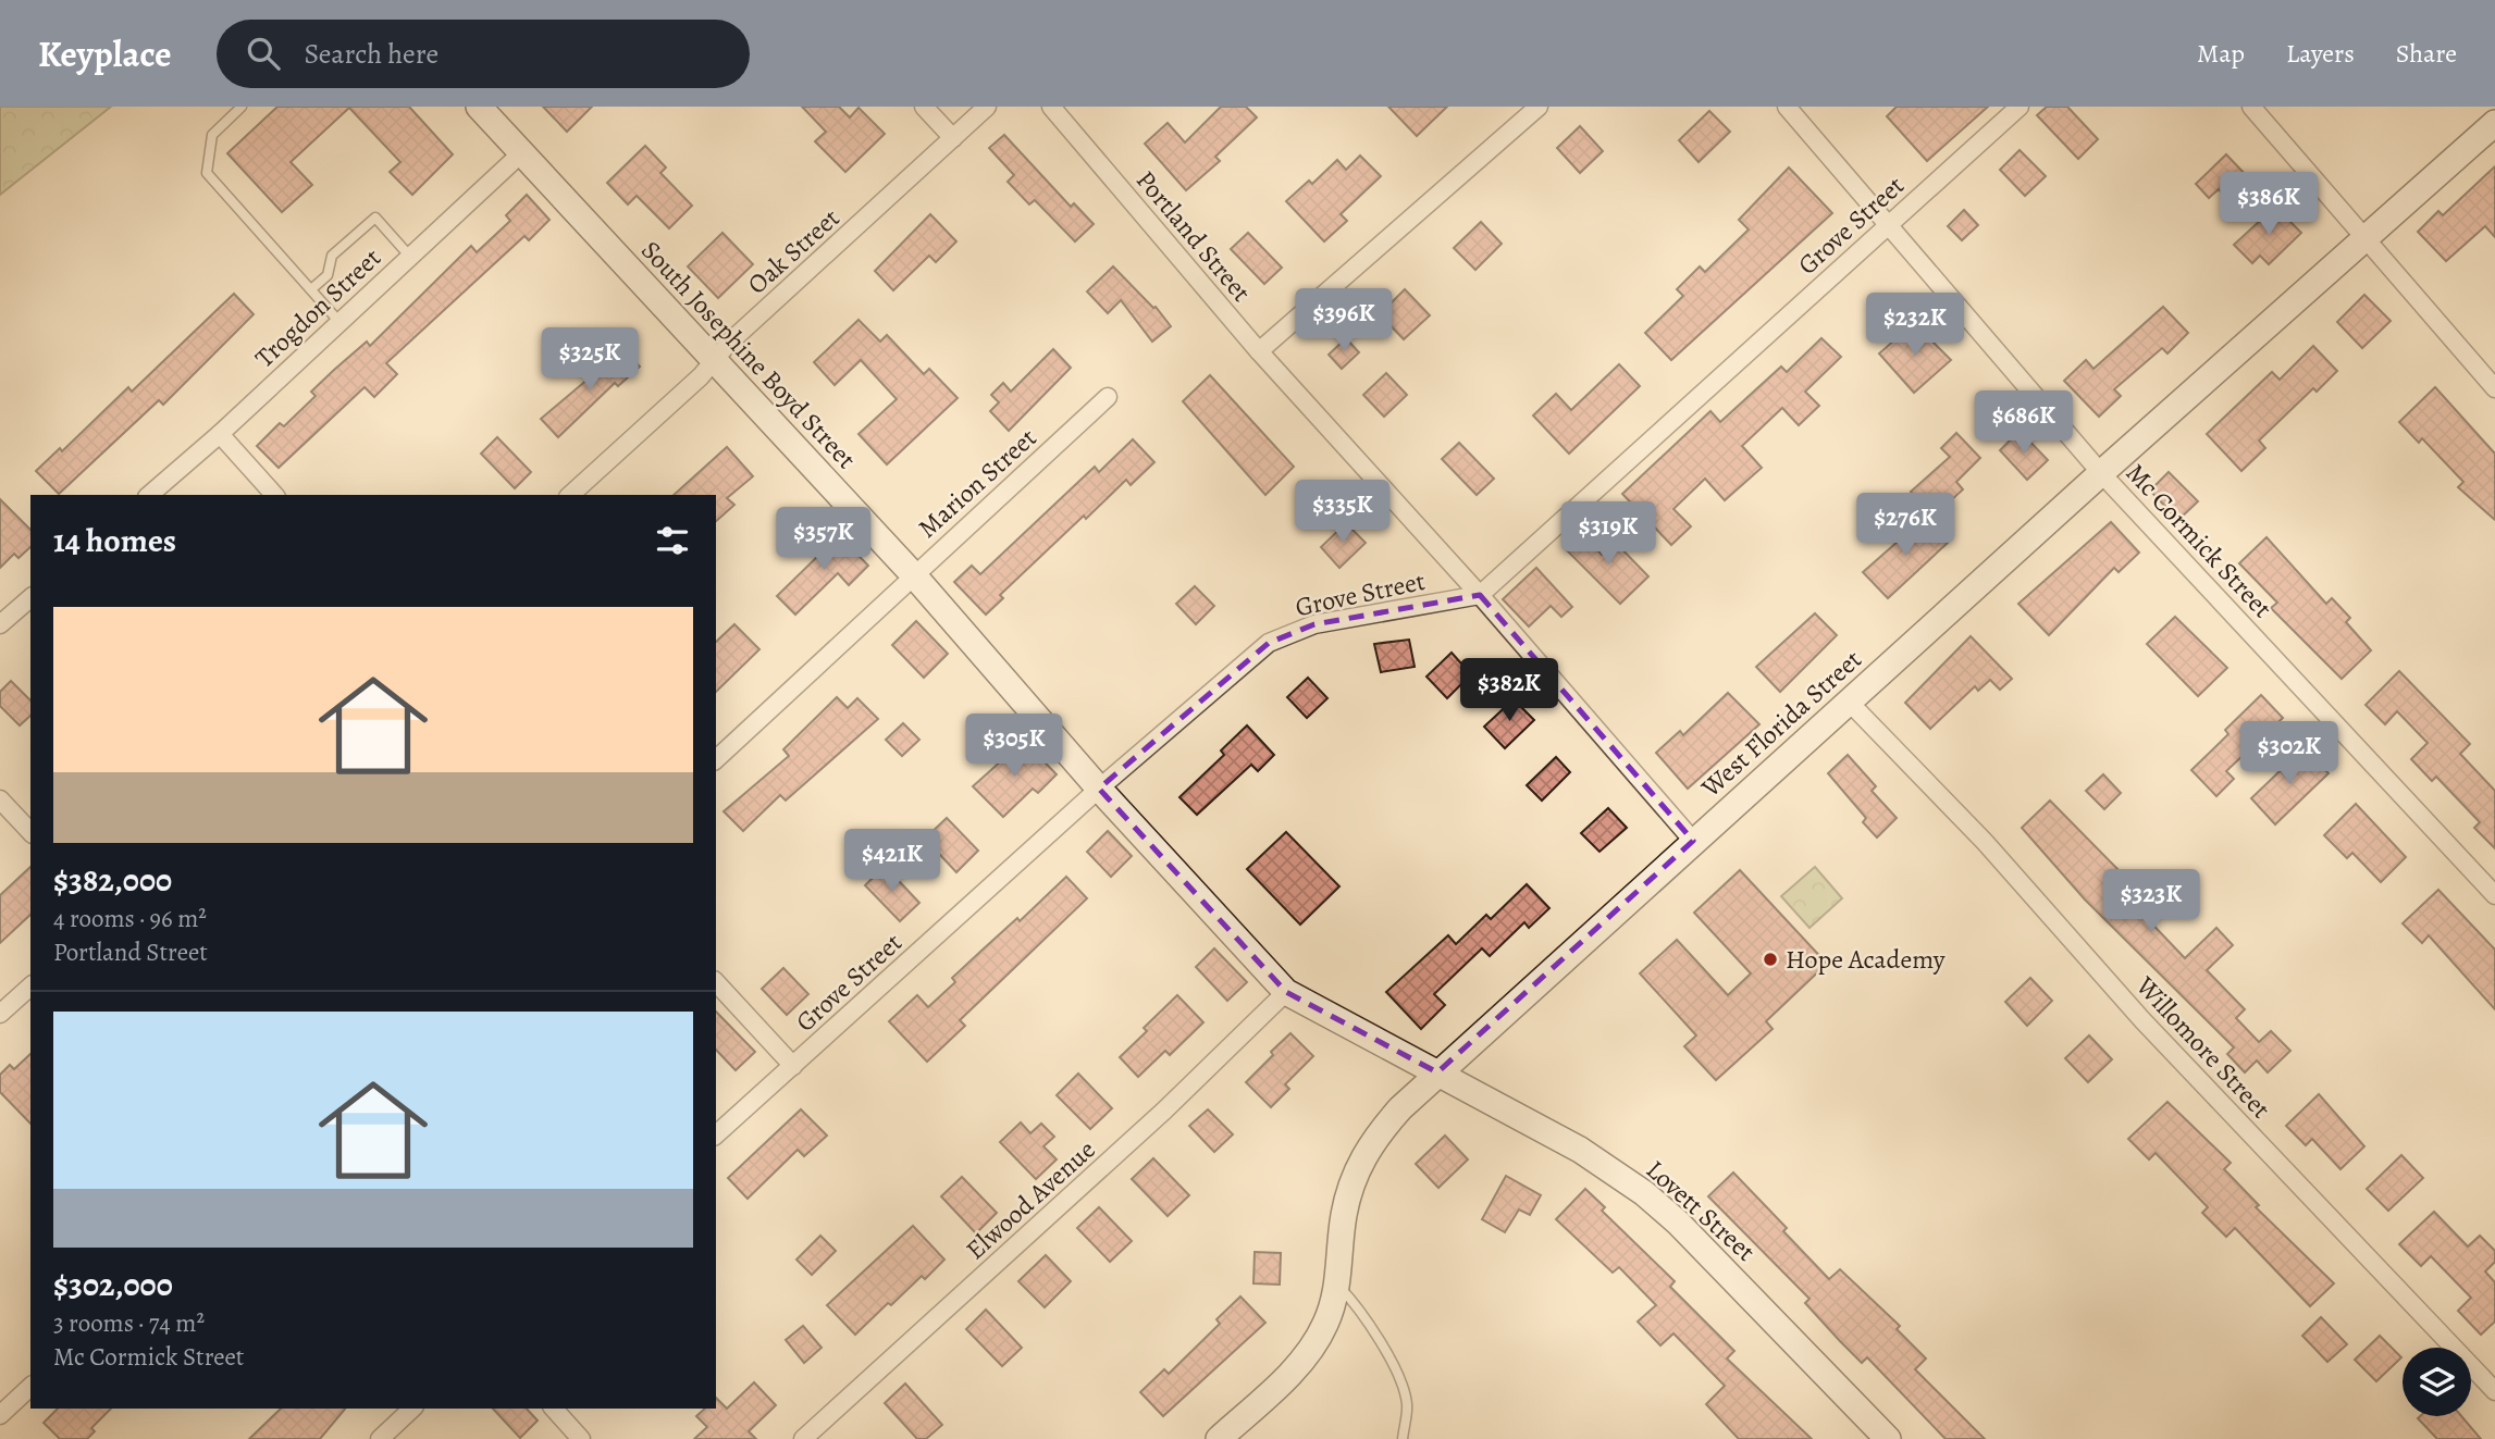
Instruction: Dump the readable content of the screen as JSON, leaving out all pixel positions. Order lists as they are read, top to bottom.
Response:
{
  "streets": {
    "main road": ["South Josephine Boyd Street", "West Florida Street", "Lovett Street"],
    "street": [
      "Grove Street",
      "Portland Street",
      "Oak Street",
      "Trogdon Street",
      "Marion Street",
      "Mc Cormick Street",
      "Willomore Street",
      "Elwood Avenue"
    ]
  },
  "crossings": [
    ["Grove Street", "Portland Street"],
    ["Grove Street", "South Josephine Boyd Street"],
    ["Grove Street", "Mc Cormick Street"],
    ["Portland Street", "West Florida Street"],
    ["Oak Street", "South Josephine Boyd Street"],
    ["Trogdon Street", "South Josephine Boyd Street"],
    ["South Josephine Boyd Street", "Marion Street"],
    ["South Josephine Boyd Street", "West Florida Street"],
    ["South Josephine Boyd Street", "Elwood Avenue"],
    ["South Josephine Boyd Street", "Lovett Street"],
    ["Mc Cormick Street", "West Florida Street"],
    ["West Florida Street", "Willomore Street"],
    ["West Florida Street", "Lovett Street"]
  ],
  "places": ["Hope Academy"],
  "page": {
    "header": "Keyplace",
    "search": "Search here",
    "nav": ["Map", "Layers", "Share"],
    "price": [
      "$386K",
      "$396K",
      "$232K",
      "$325K",
      "$686K",
      "$335K",
      "$276K",
      "$319K",
      "$357K",
      "$382K",
      "$305K",
      "$302K",
      "$421K",
      "$323K"
    ],
    "heading": "14 homes",
    "list": [
      {
        "name": "$382,000",
        "note": "4 rooms · 96 m² · Portland Street"
      },
      {
        "name": "$302,000",
        "note": "3 rooms · 74 m² · Mc Cormick Street"
      }
    ]
  }
}
